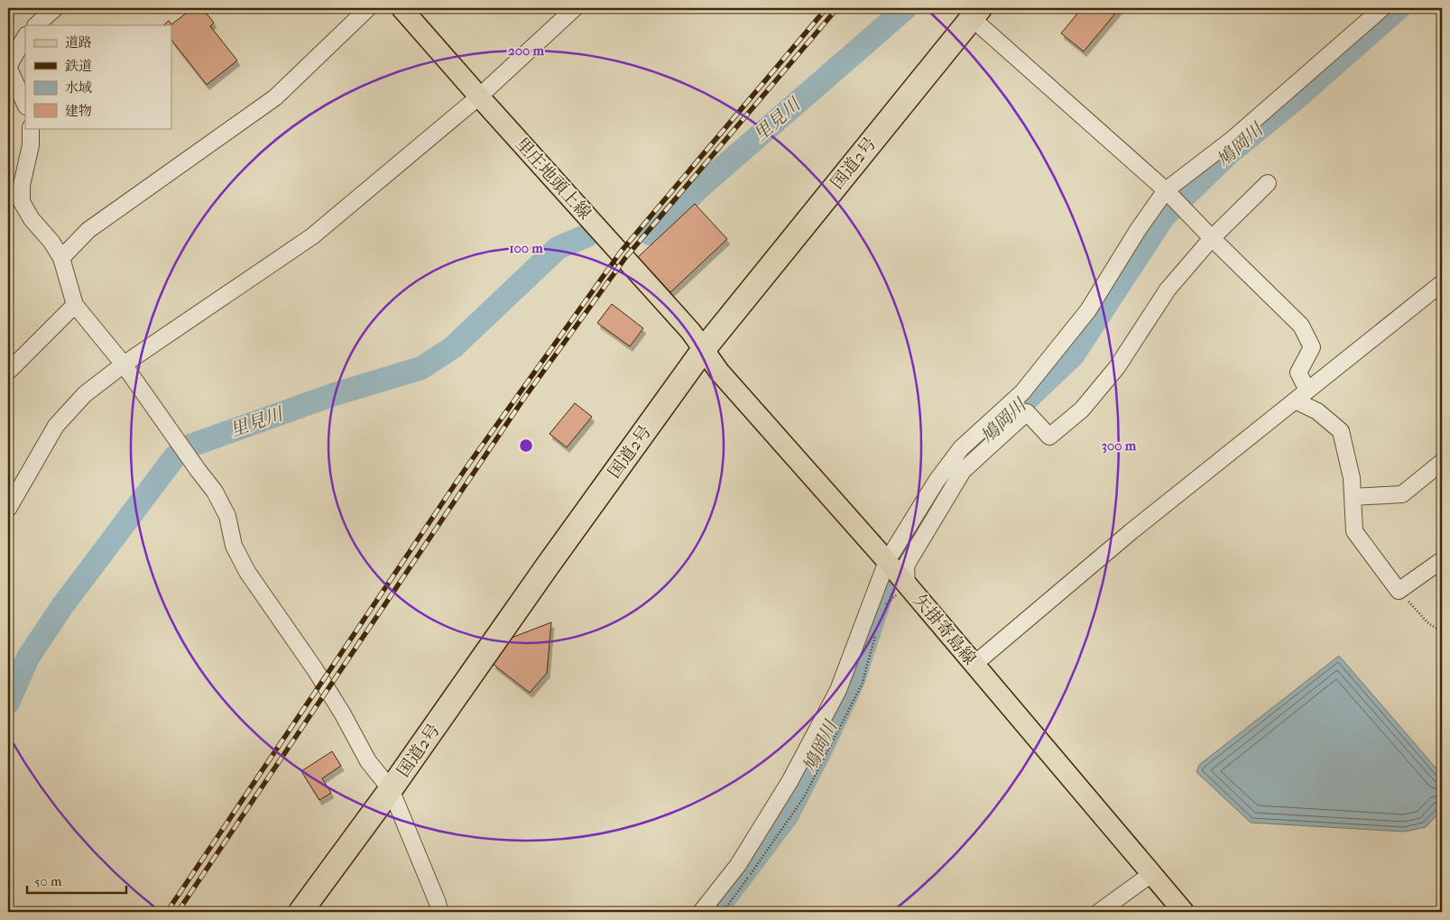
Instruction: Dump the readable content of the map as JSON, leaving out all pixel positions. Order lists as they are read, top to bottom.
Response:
{
  "streets": {
    "highway": ["国道2号"],
    "main road": ["里庄地頭上線", "矢掛寄島線"]
  },
  "crossings": [
    ["国道2号", "里庄地頭上線"],
    ["国道2号", "矢掛寄島線"],
    ["里庄地頭上線", "矢掛寄島線"]
  ],
  "water": ["里見川", "鳩岡川"],
  "legend": [
    "道路",
    "鉄道",
    "水域",
    "建物"
  ],
  "scale_bar": "50 m",
  "rings": ["200 m", "100 m", "300 m"]
}
